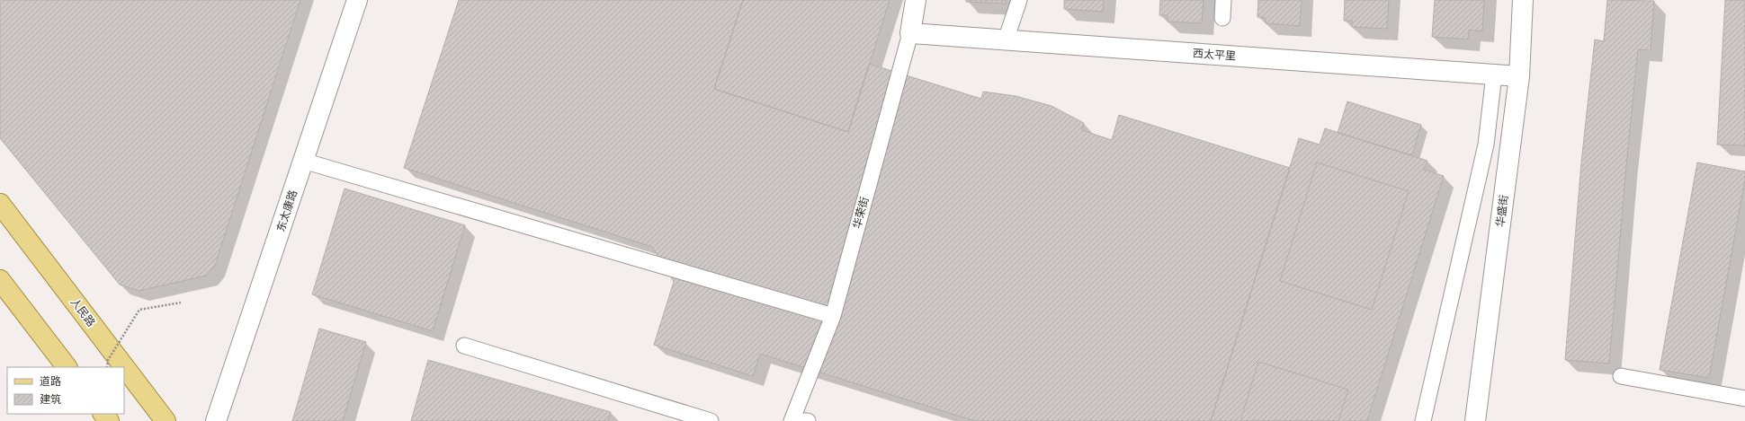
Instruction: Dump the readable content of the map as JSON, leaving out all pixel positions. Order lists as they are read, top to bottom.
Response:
{
  "streets": {
    "main road": ["人民路"],
    "street": [
      "西太平里",
      "东太康路",
      "华盛街",
      "华荣街"
    ]
  },
  "crossings": [
    ["西太平里", "华盛街"],
    ["西太平里", "华荣街"]
  ],
  "legend": ["道路", "建筑"]
}
